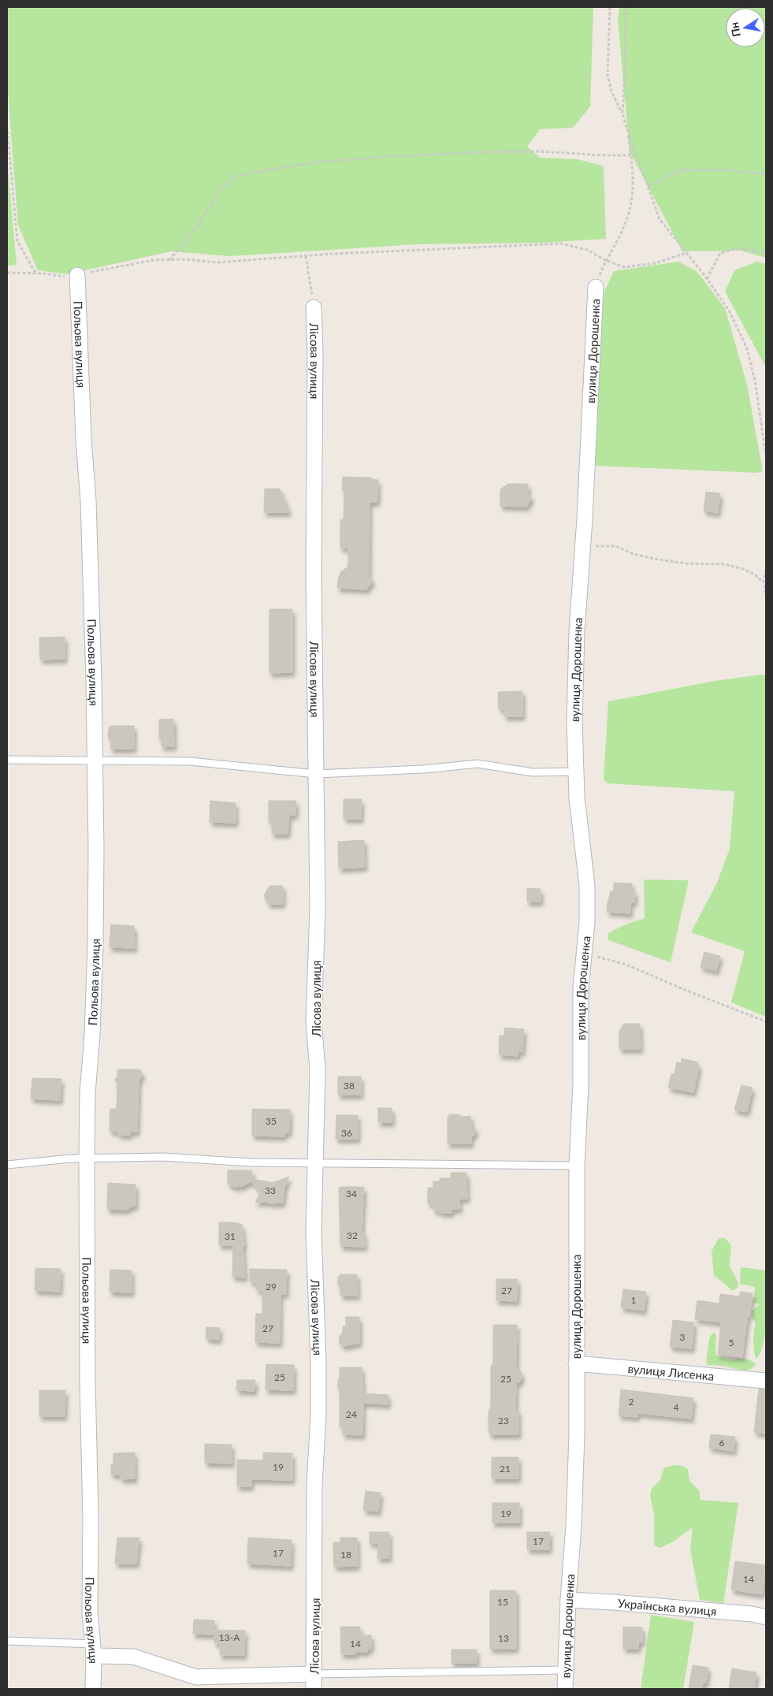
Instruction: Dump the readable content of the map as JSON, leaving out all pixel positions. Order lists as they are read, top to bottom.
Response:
{
  "streets": {
    "street": [
      "Польова вулиця",
      "вулиця Дорошенка",
      "Лісова вулиця",
      "вулиця Лисенка",
      "Українська вулиця"
    ]
  },
  "crossings": [
    ["вулиця Дорошенка", "вулиця Лисенка"],
    ["вулиця Дорошенка", "Українська вулиця"]
  ],
  "house_numbers": [
    "38",
    "35",
    "36",
    "33",
    "34",
    "32",
    "31",
    "29",
    "27",
    "1",
    "27",
    "3",
    "5",
    "25",
    "25",
    "2",
    "4",
    "24",
    "23",
    "6",
    "19",
    "21",
    "19",
    "17",
    "17",
    "18",
    "14",
    "15",
    "13-А",
    "13",
    "14"
  ],
  "north": "left"
}
